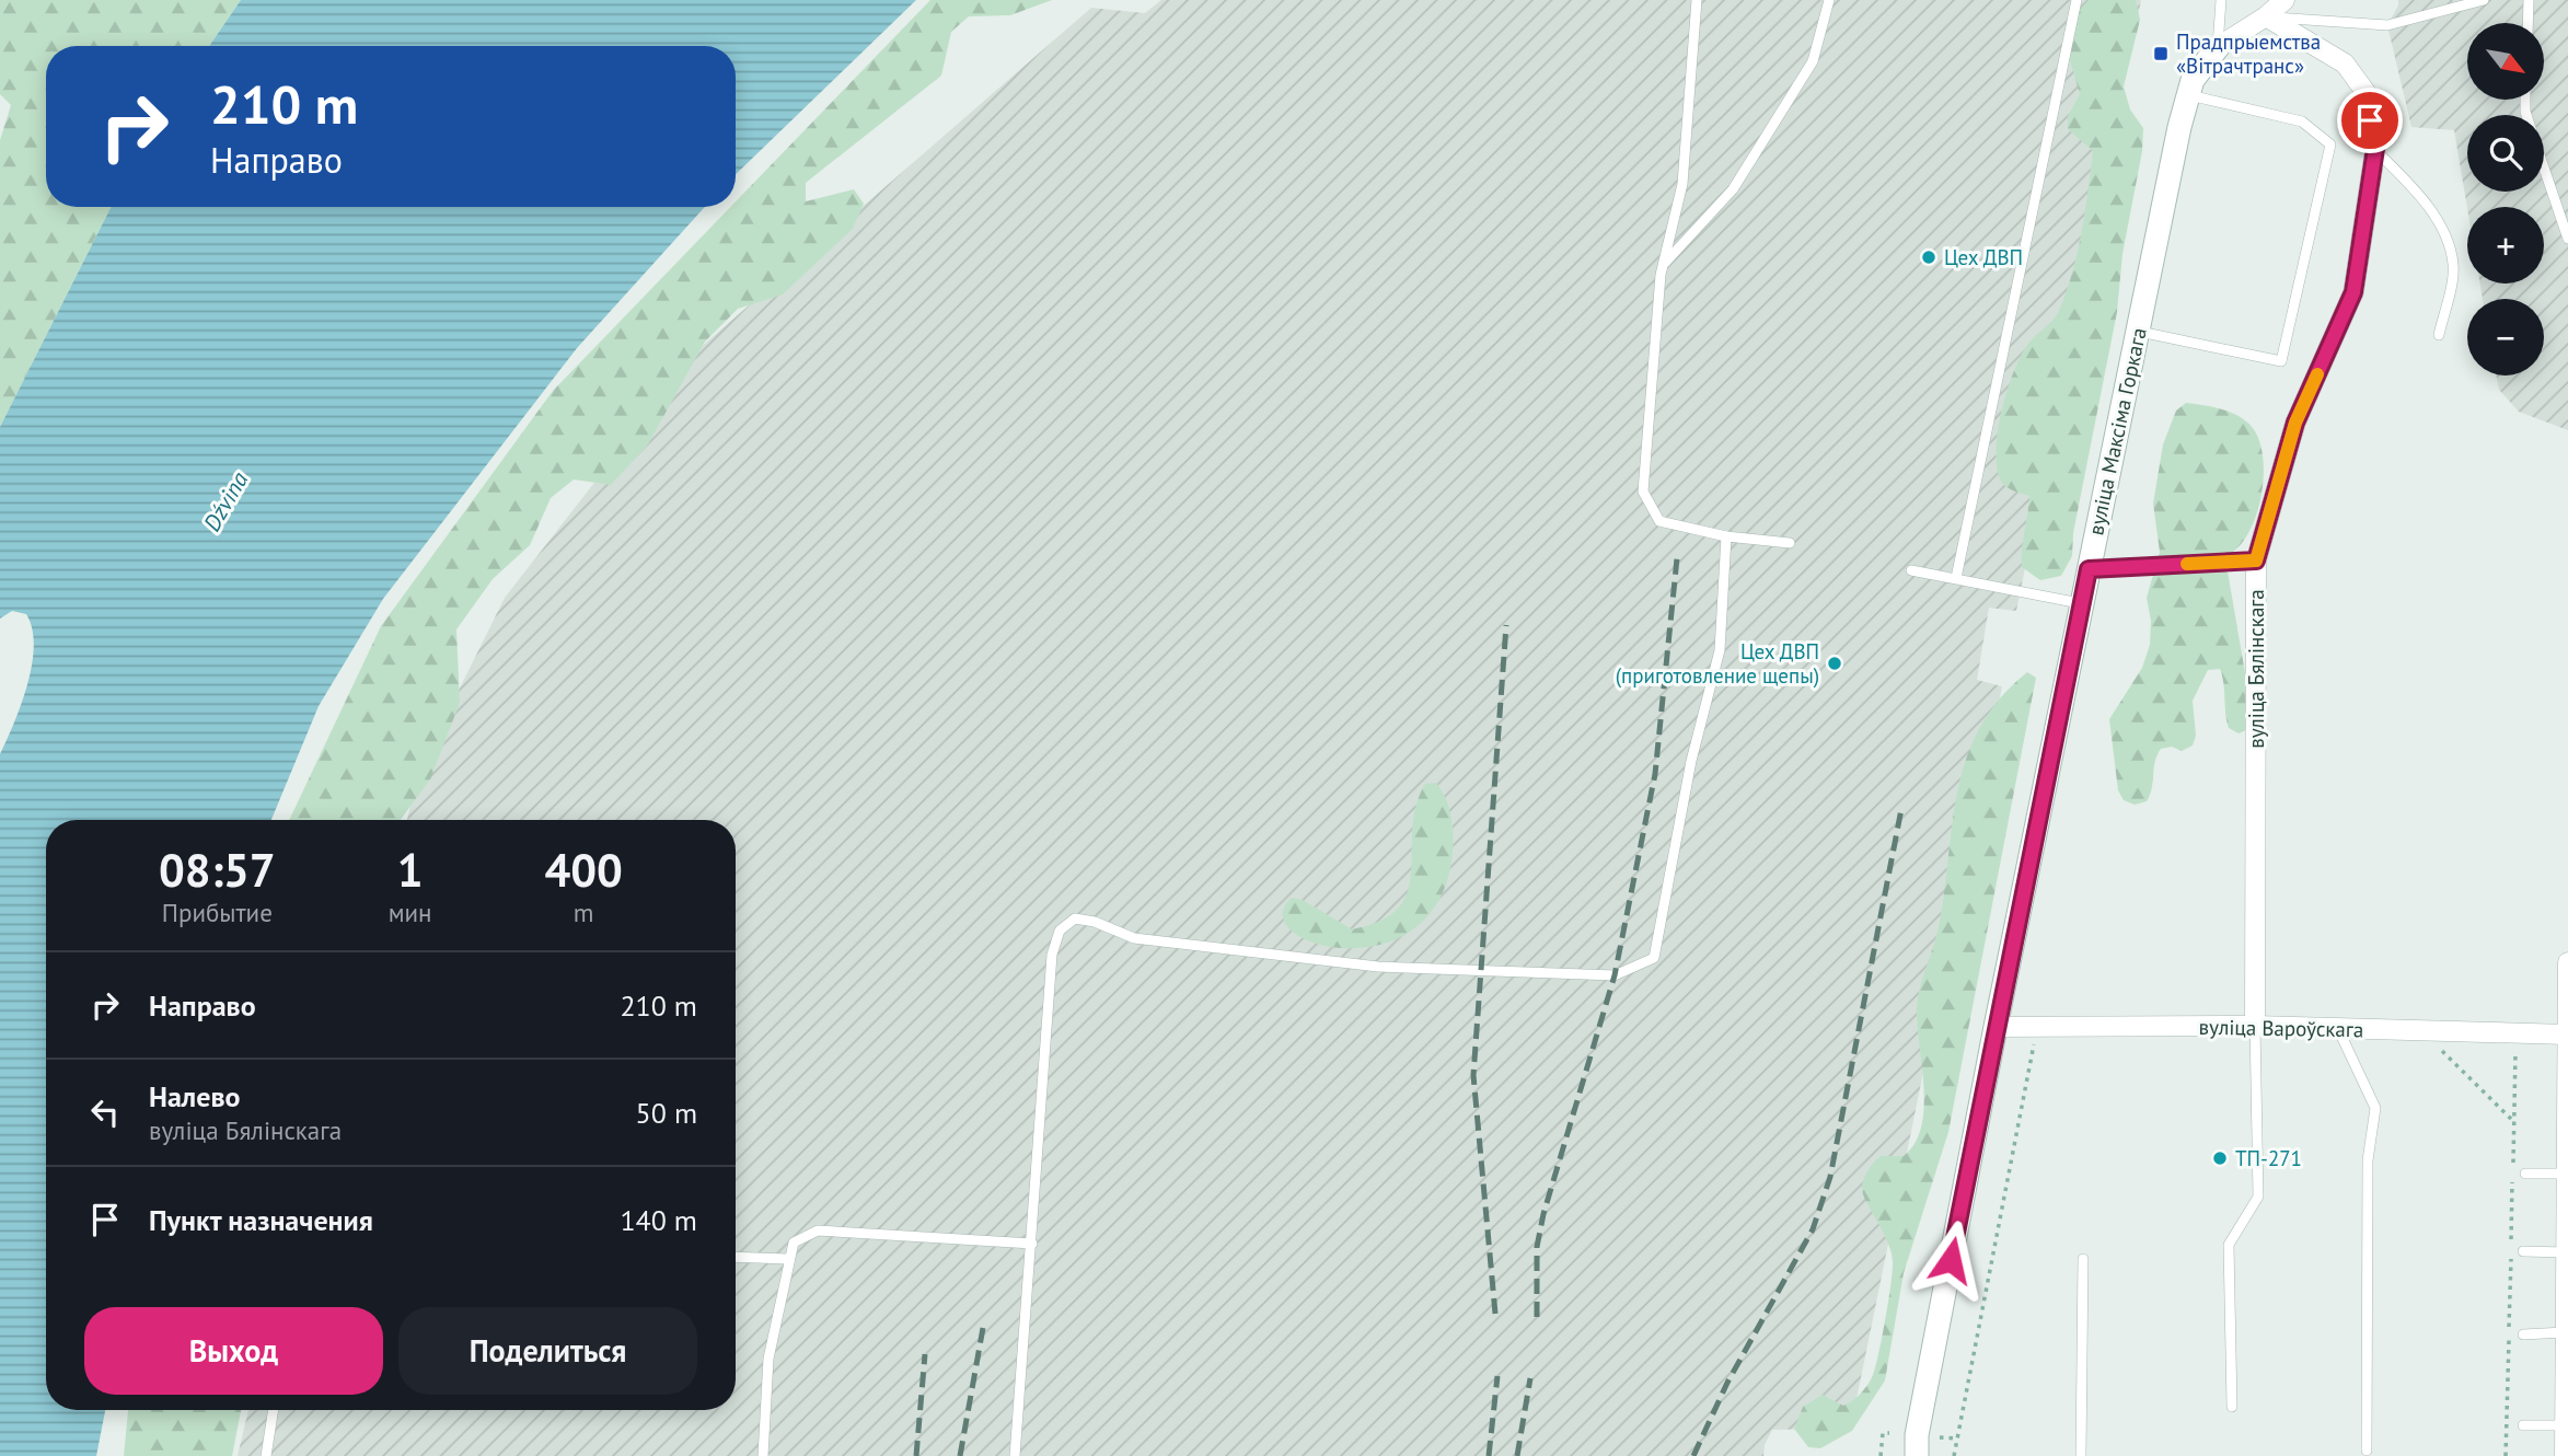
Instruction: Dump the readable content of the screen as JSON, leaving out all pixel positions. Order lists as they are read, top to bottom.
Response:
{
  "streets": {
    "main road": ["вуліца Максіма Горкага"],
    "street": ["вуліца Бялінскага", "вуліца Вароўскага"]
  },
  "crossings": [
    ["вуліца Максіма Горкага", "вуліца Вароўскага"],
    ["вуліца Бялінскага", "вуліца Вароўскага"]
  ],
  "water": ["Dźvina"],
  "places": {
    "transit": ["Прадпрыемства «Вітрачтранс»"],
    "other": ["Цех ДВП", "Цех ДВП (приготовление щепы)", "ТП-271"]
  },
  "north": "bottom right",
  "page": {
    "map_buttons": ["+", "−"],
    "turn": ["210 m", "Направо"],
    "eta": [
      "08:57",
      "Прибытие",
      "1",
      "мин",
      "400",
      "m"
    ],
    "list": [
      {
        "name": "Направо",
        "value": "210 m"
      },
      {
        "name": "Налево",
        "note": "вуліца Бялінскага",
        "value": "50 m"
      },
      {
        "name": "Пункт назначения",
        "value": "140 m"
      }
    ],
    "buttons": ["Выход", "Поделиться"]
  }
}
